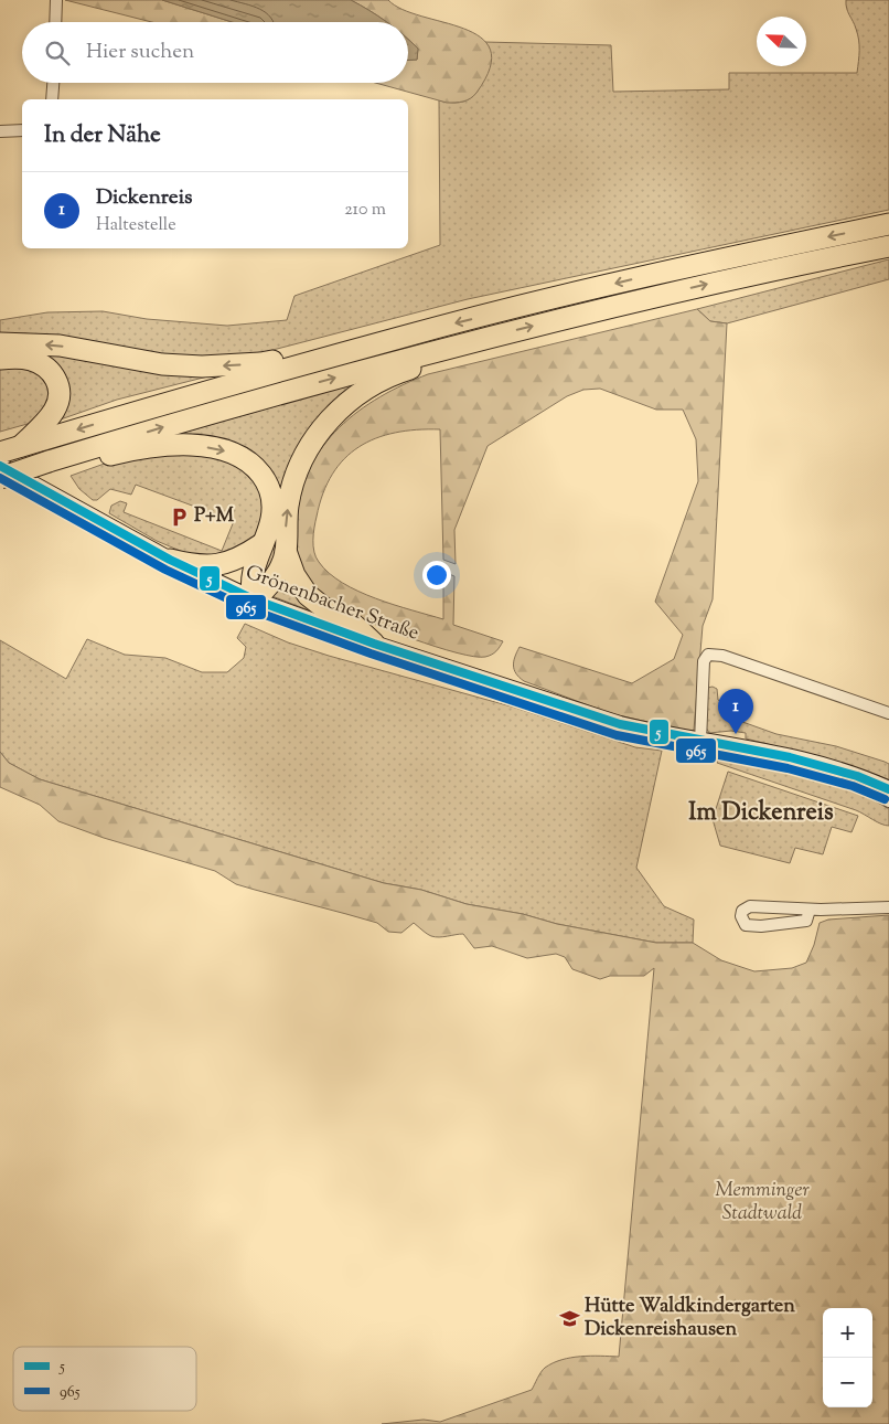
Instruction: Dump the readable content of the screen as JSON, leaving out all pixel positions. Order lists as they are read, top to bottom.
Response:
{
  "streets": {
    "main road": ["Grönenbacher Straße"]
  },
  "districts": ["Im Dickenreis"],
  "parks": ["Memminger Stadtwald"],
  "places": {
    "parking": ["P+M"],
    "school or university": ["Hütte Waldkindergarten Dickenreishausen"]
  },
  "lines": ["transit line 5", "transit line 965"],
  "legend": ["5", "965"],
  "north": "top left",
  "page": {
    "search": "Hier suchen",
    "heading": "In der Nähe",
    "list": [
      {
        "mark": "1",
        "name": "Dickenreis",
        "note": "Haltestelle",
        "value": "210 m"
      }
    ],
    "pins": "1",
    "map_buttons": ["+", "−"]
  }
}
